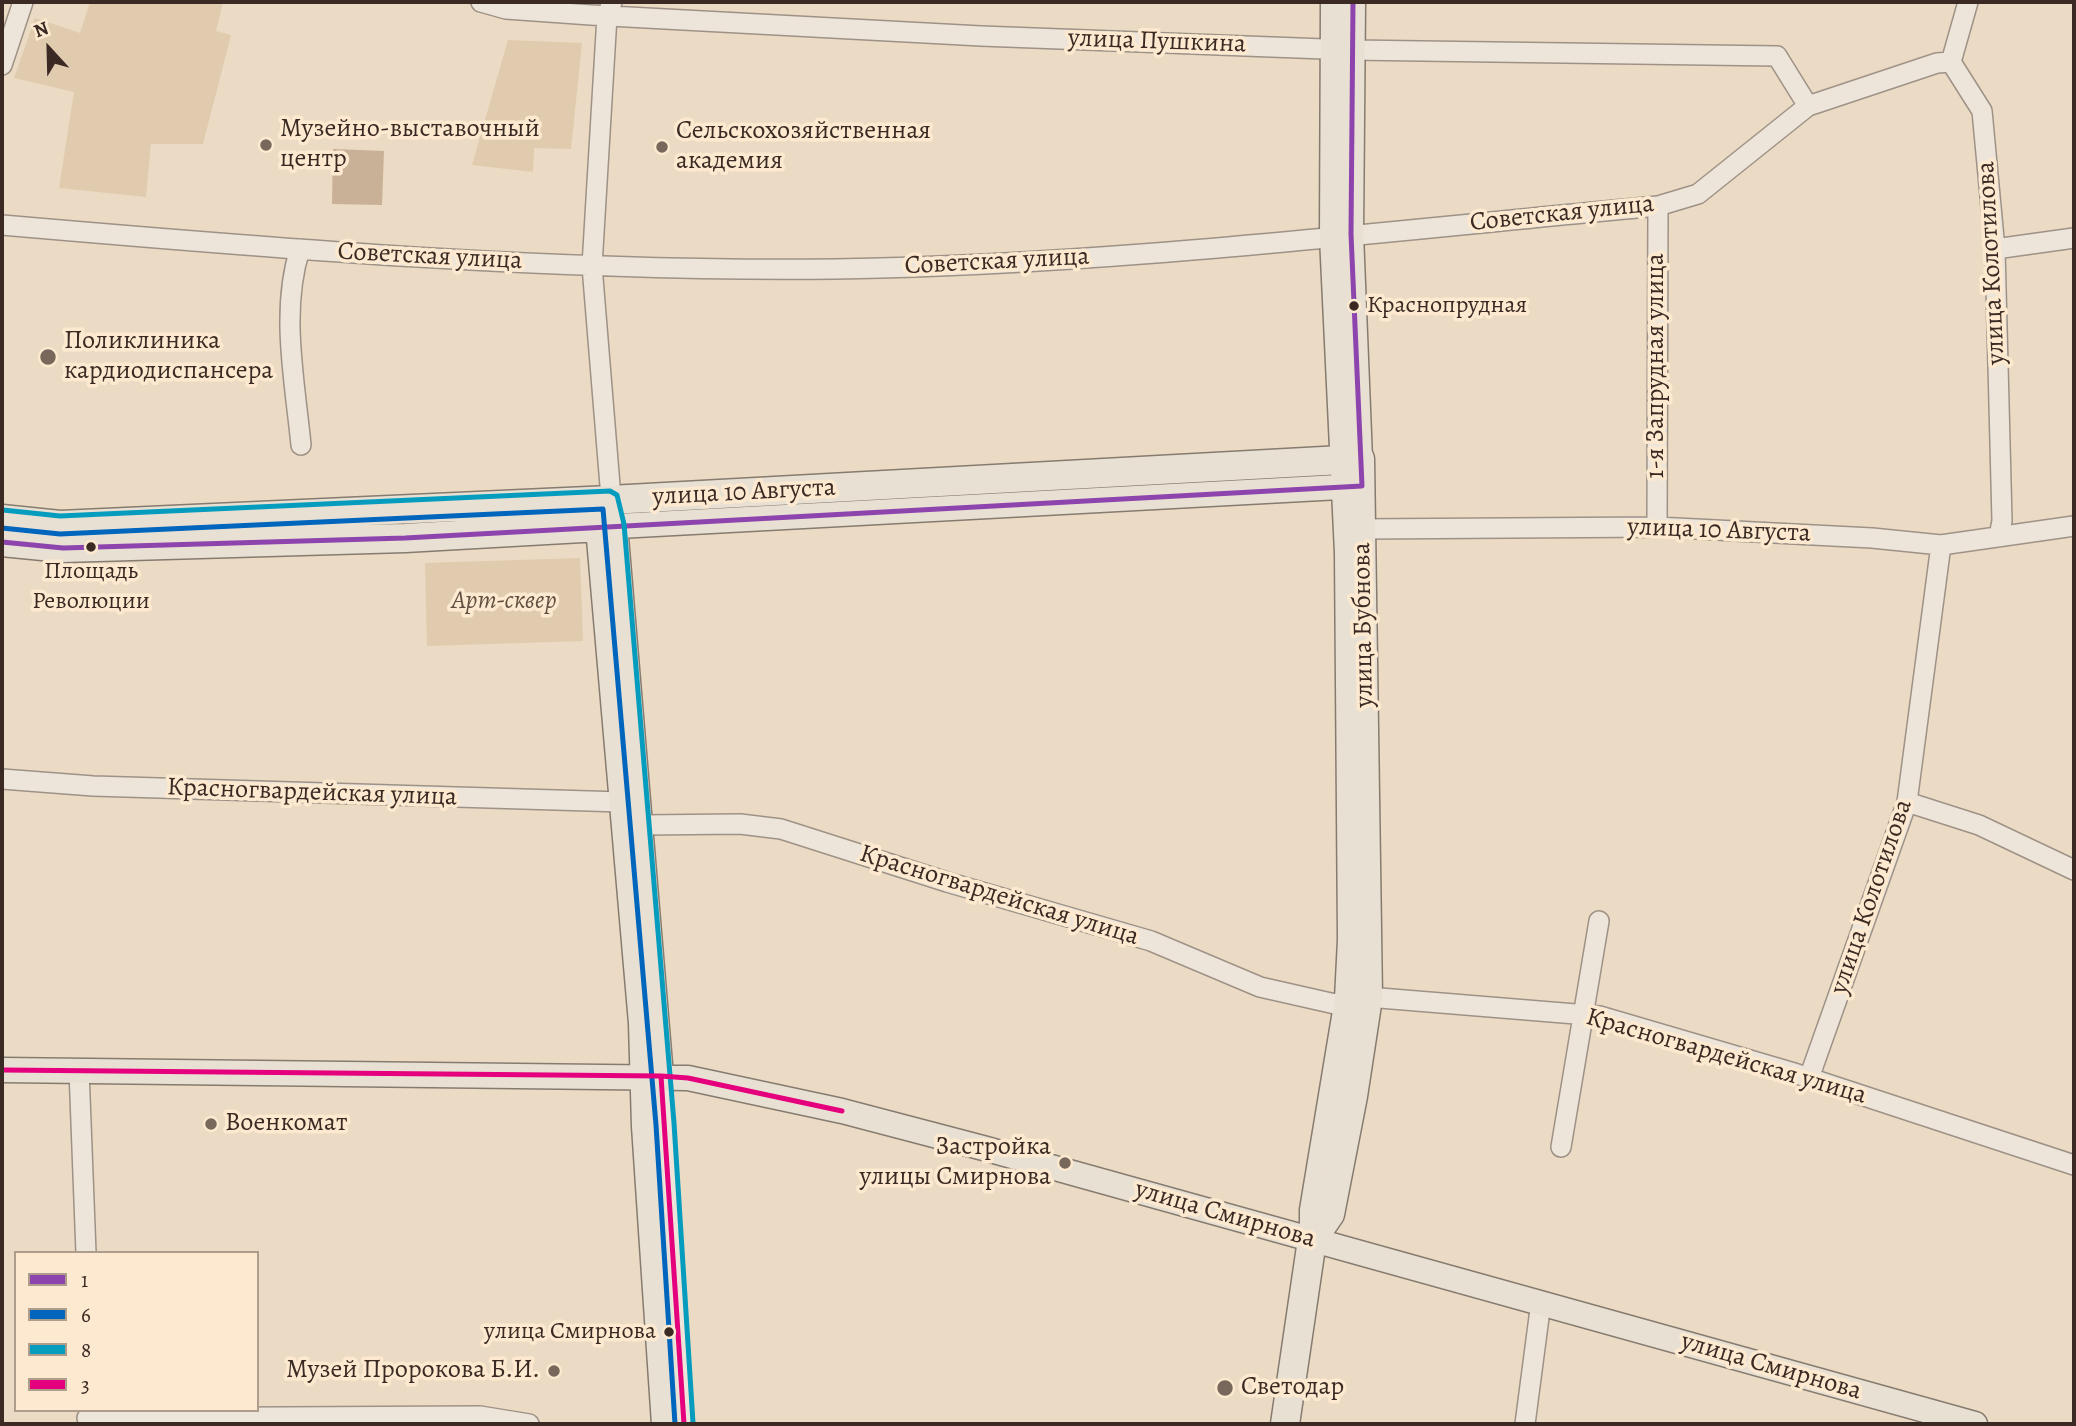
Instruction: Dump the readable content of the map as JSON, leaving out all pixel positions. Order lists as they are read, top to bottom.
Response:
{
  "streets": {
    "highway": ["улица 10 Августа", "улица Бубнова"],
    "main road": ["улица Смирнова"],
    "street": [
      "улица Пушкина",
      "Советская улица",
      "улица Колотилова",
      "1-я Запрудная улица",
      "Красногвардейская улица"
    ]
  },
  "crossings": [
    ["улица Пушкина", "Советская улица"],
    ["улица Пушкина", "улица Бубнова"],
    ["Советская улица", "улица Колотилова"],
    ["Советская улица", "1-я Запрудная улица"],
    ["Советская улица", "улица Бубнова"],
    ["улица Колотилова", "улица 10 Августа"],
    ["улица Колотилова", "Красногвардейская улица"],
    ["1-я Запрудная улица", "улица 10 Августа"],
    ["улица 10 Августа", "улица Бубнова"],
    ["улица Бубнова", "Красногвардейская улица"],
    ["улица Бубнова", "улица Смирнова"]
  ],
  "parks": ["Арт-сквер"],
  "places": [
    "Музейно-выставочный центр",
    "Сельскохозяйственная академия",
    "Краснопрудная",
    "Поликлиника кардиодиспансера",
    "Площадь Революции",
    "Военкомат",
    "Застройка улицы Смирнова",
    "улица Смирнова",
    "Музей Пророкова Б.И.",
    "Светодар"
  ],
  "lines": [
    "transit line 1",
    "transit line 8",
    "transit line 6",
    "transit line 3"
  ],
  "legend": [
    "1",
    "6",
    "8",
    "3"
  ],
  "north": "top"
}
